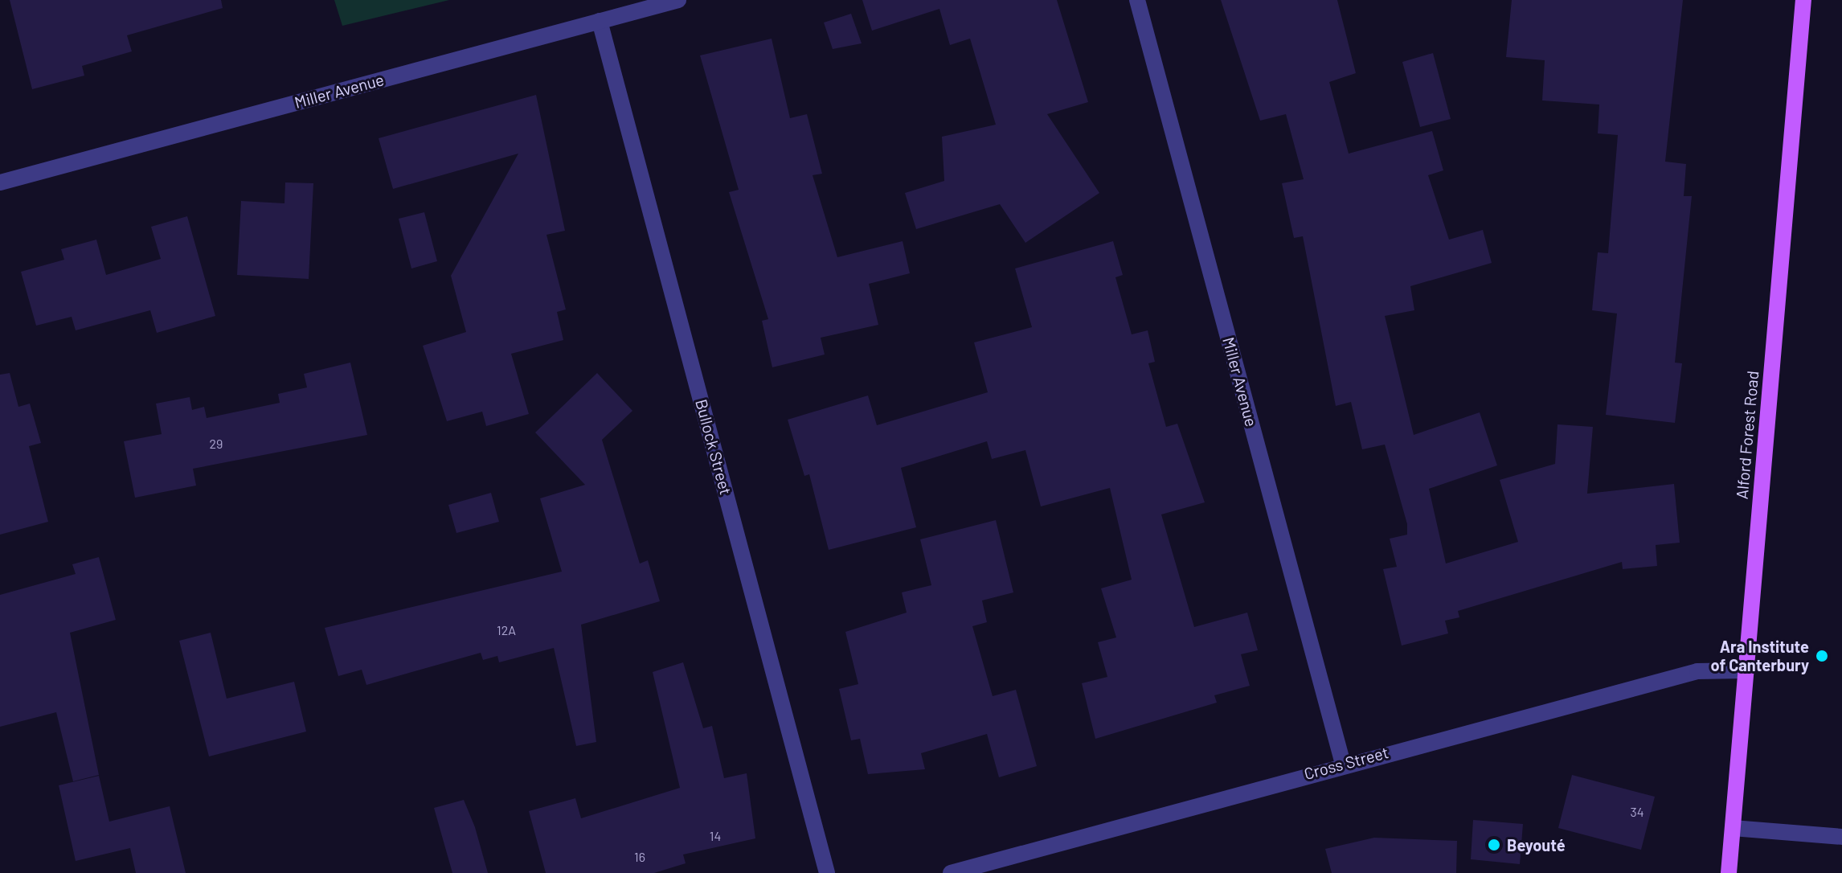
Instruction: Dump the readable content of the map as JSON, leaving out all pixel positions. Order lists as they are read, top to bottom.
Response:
{
  "streets": {
    "main road": ["Alford Forest Road"],
    "street": ["Miller Avenue", "Bullock Street", "Cross Street"]
  },
  "crossings": [
    ["Miller Avenue", "Bullock Street"],
    ["Miller Avenue", "Cross Street"],
    ["Alford Forest Road", "Cross Street"]
  ],
  "places": ["Ara Institute of Canterbury", "Beyouté"],
  "house_numbers": [
    "29",
    "12A",
    "34",
    "14",
    "16"
  ]
}
